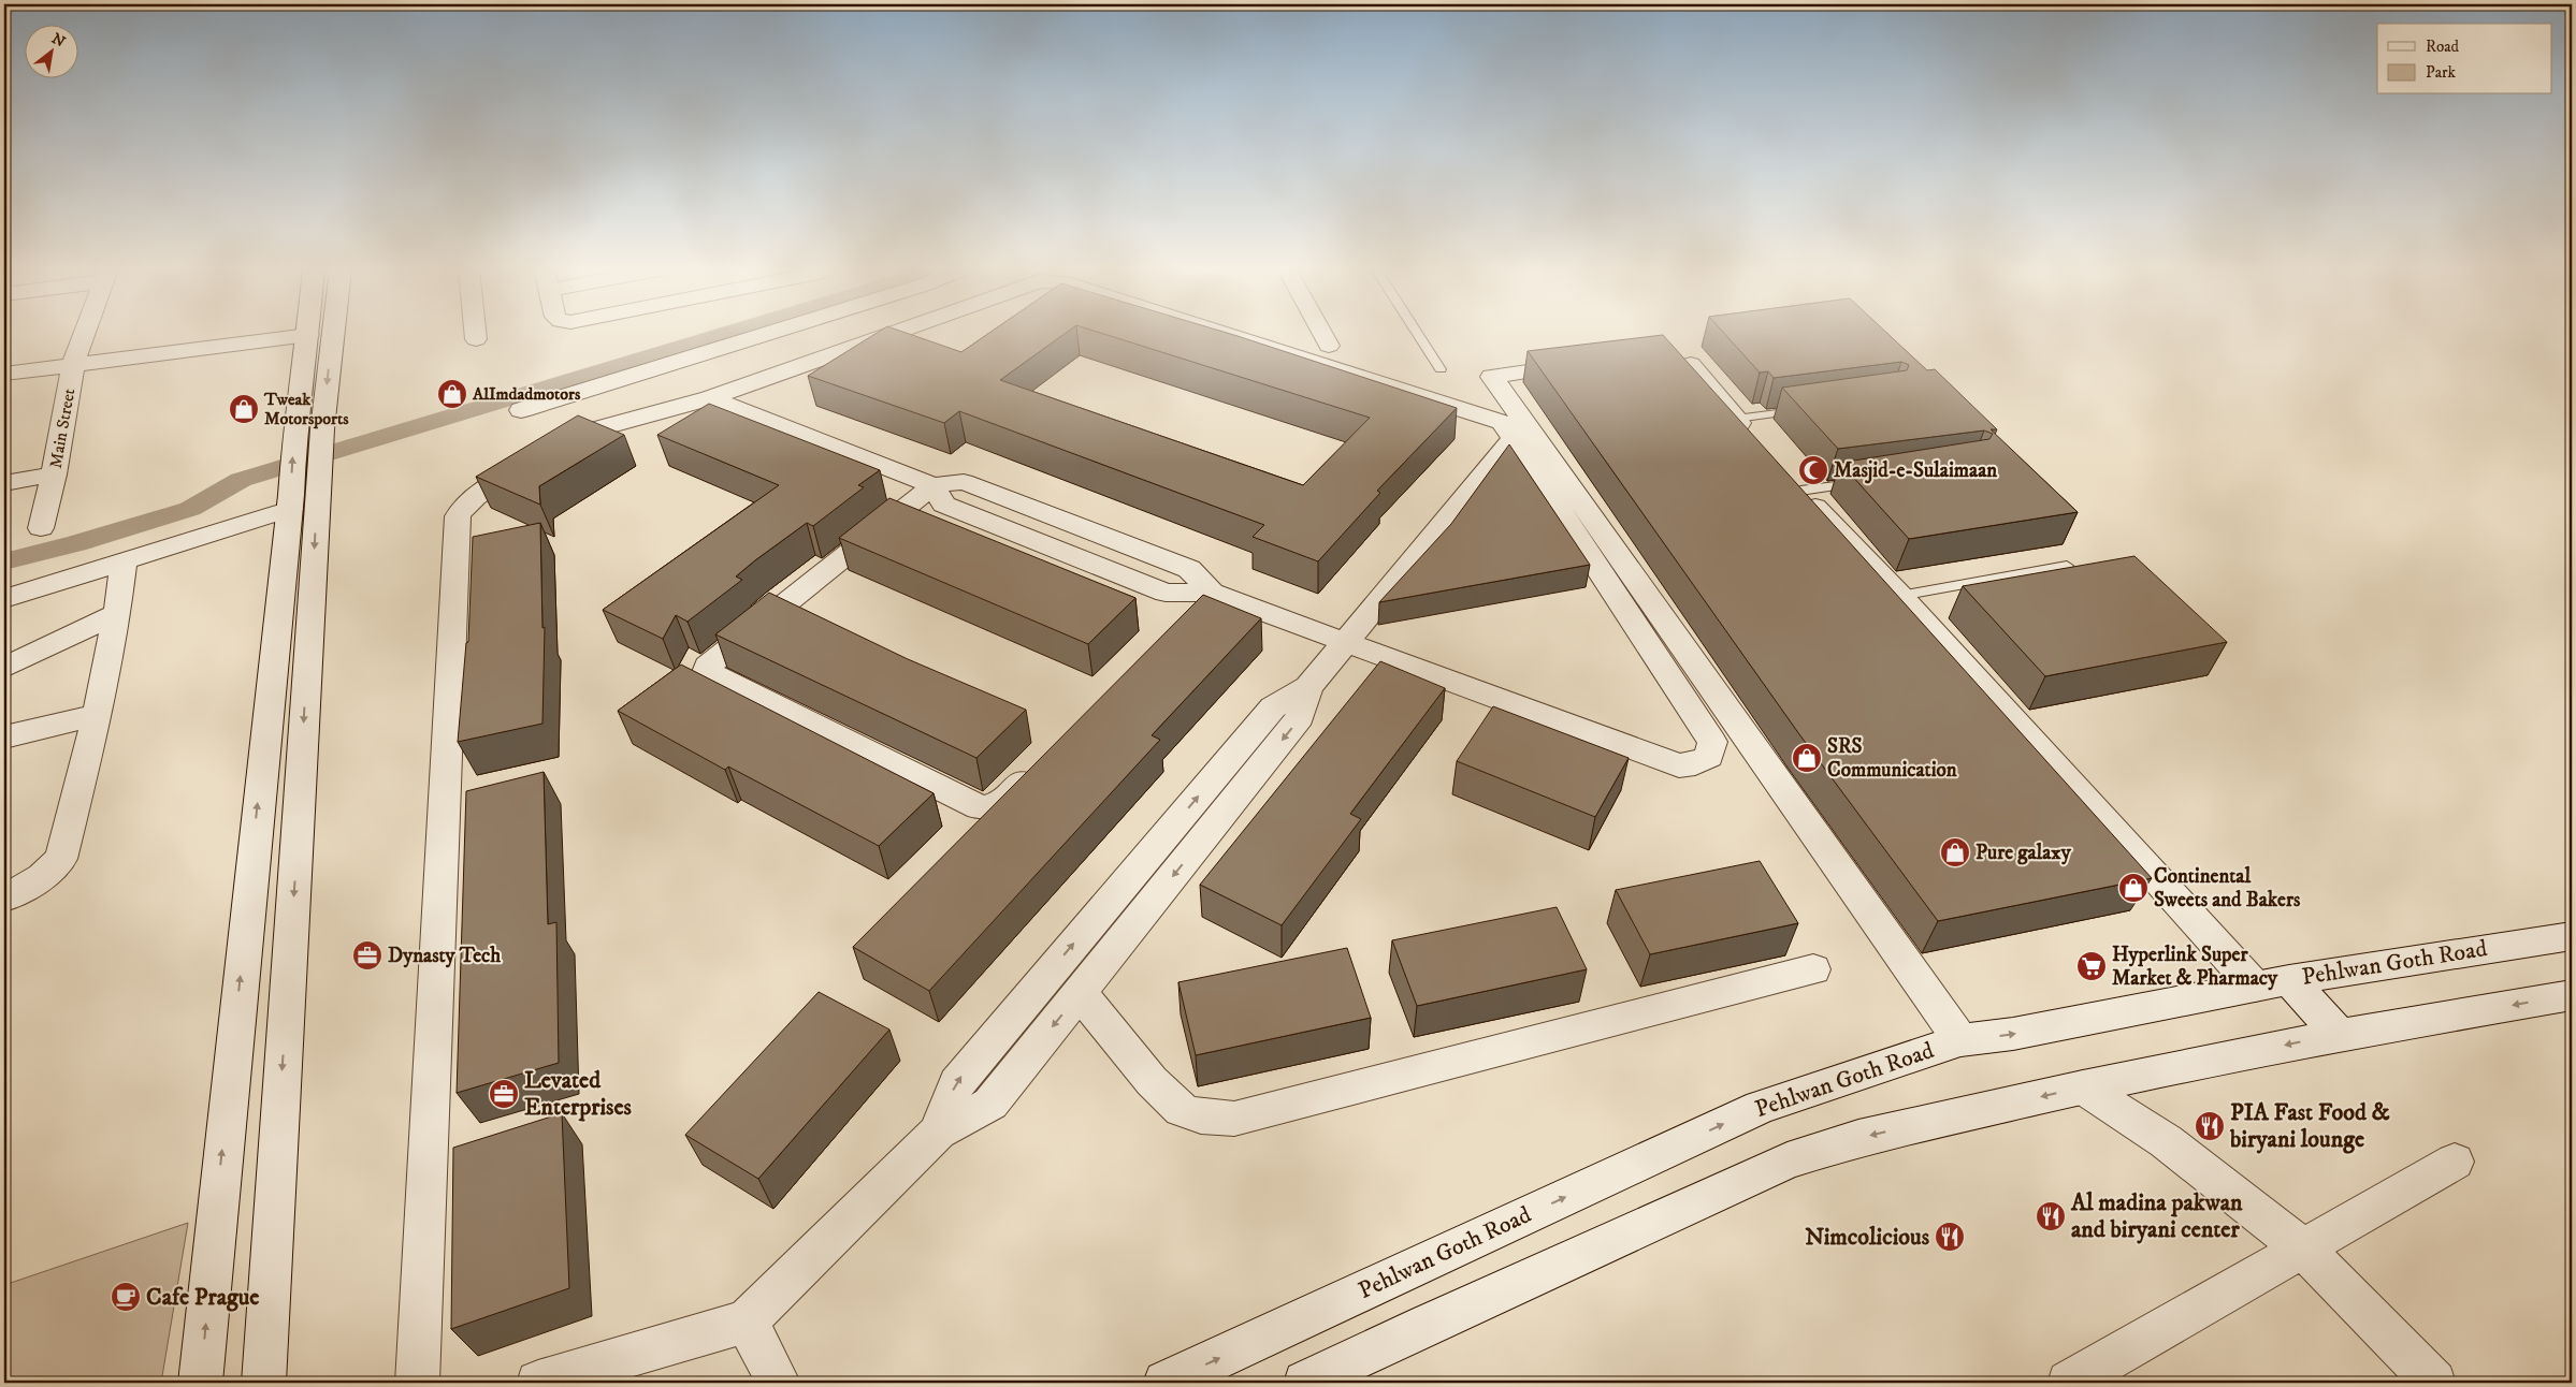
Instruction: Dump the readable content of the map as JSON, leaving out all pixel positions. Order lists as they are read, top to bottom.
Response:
{
  "streets": {
    "street": ["Main Street", "Pehlwan Goth Road"]
  },
  "places": {
    "shop": [
      "AlImdadmotors",
      "Tweak Motorsports",
      "SRS Communication",
      "Pure galaxy",
      "Continental Sweets and Bakers"
    ],
    "mosque": ["Masjid-e-Sulaimaan"],
    "office": ["Dynasty Tech", "Levated Enterprises"],
    "supermarket": ["Hyperlink Super Market & Pharmacy"],
    "restaurant": ["PIA Fast Food & biryani lounge", "Al madina pakwan and biryani center", "Nimcolicious"],
    "cafe": ["Cafe Prague"]
  },
  "legend": ["Road", "Park"],
  "north": "top right"
}
